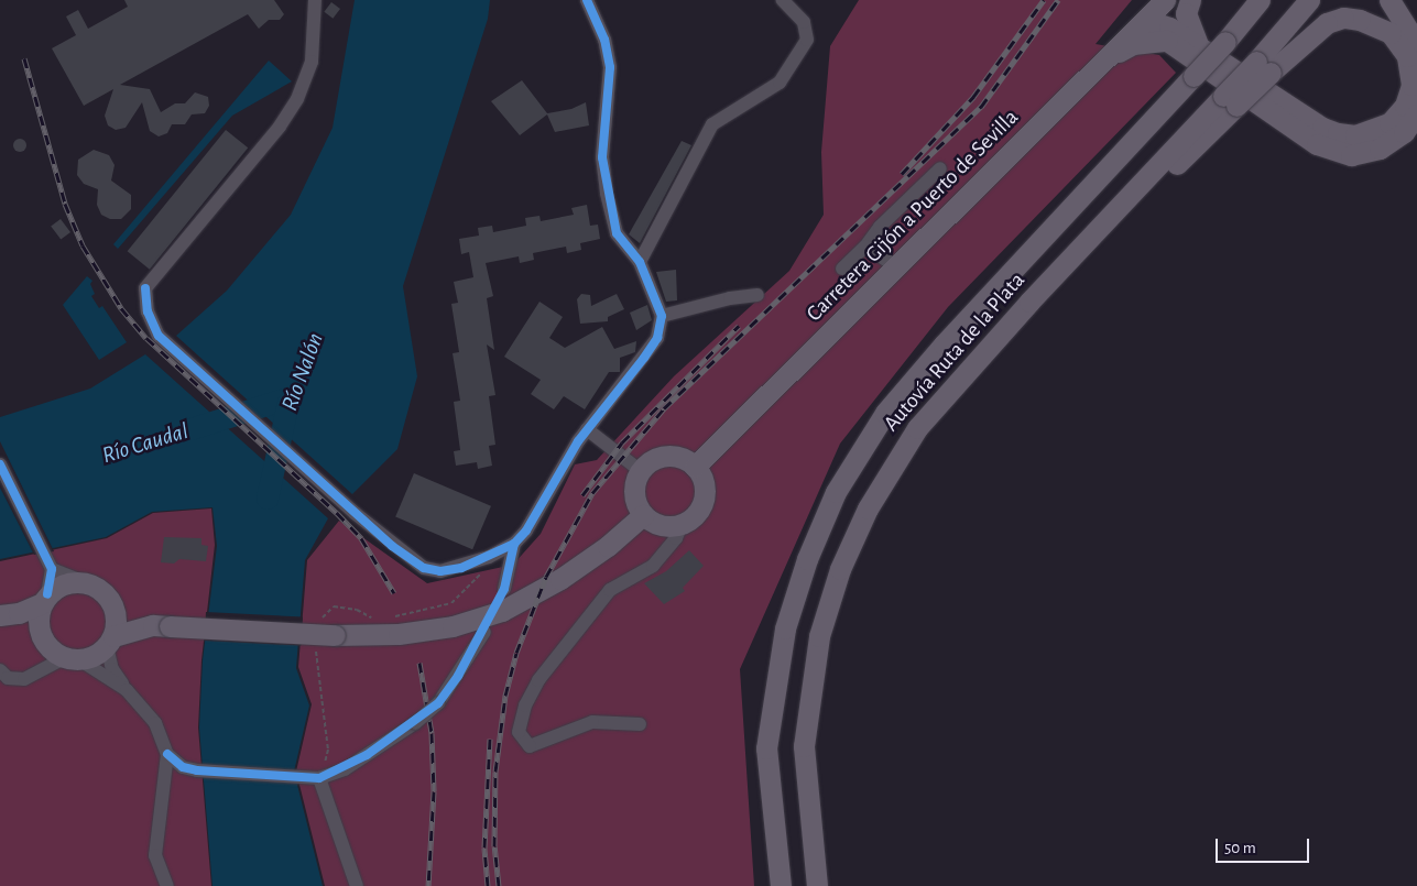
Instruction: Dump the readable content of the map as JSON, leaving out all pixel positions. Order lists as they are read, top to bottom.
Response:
{
  "streets": {
    "highway": ["Carretera Gijón a Puerto de Sevilla", "Autovía Ruta de la Plata"]
  },
  "water": ["Río Nalón", "Río Caudal"],
  "scale_bar": "50 m"
}
